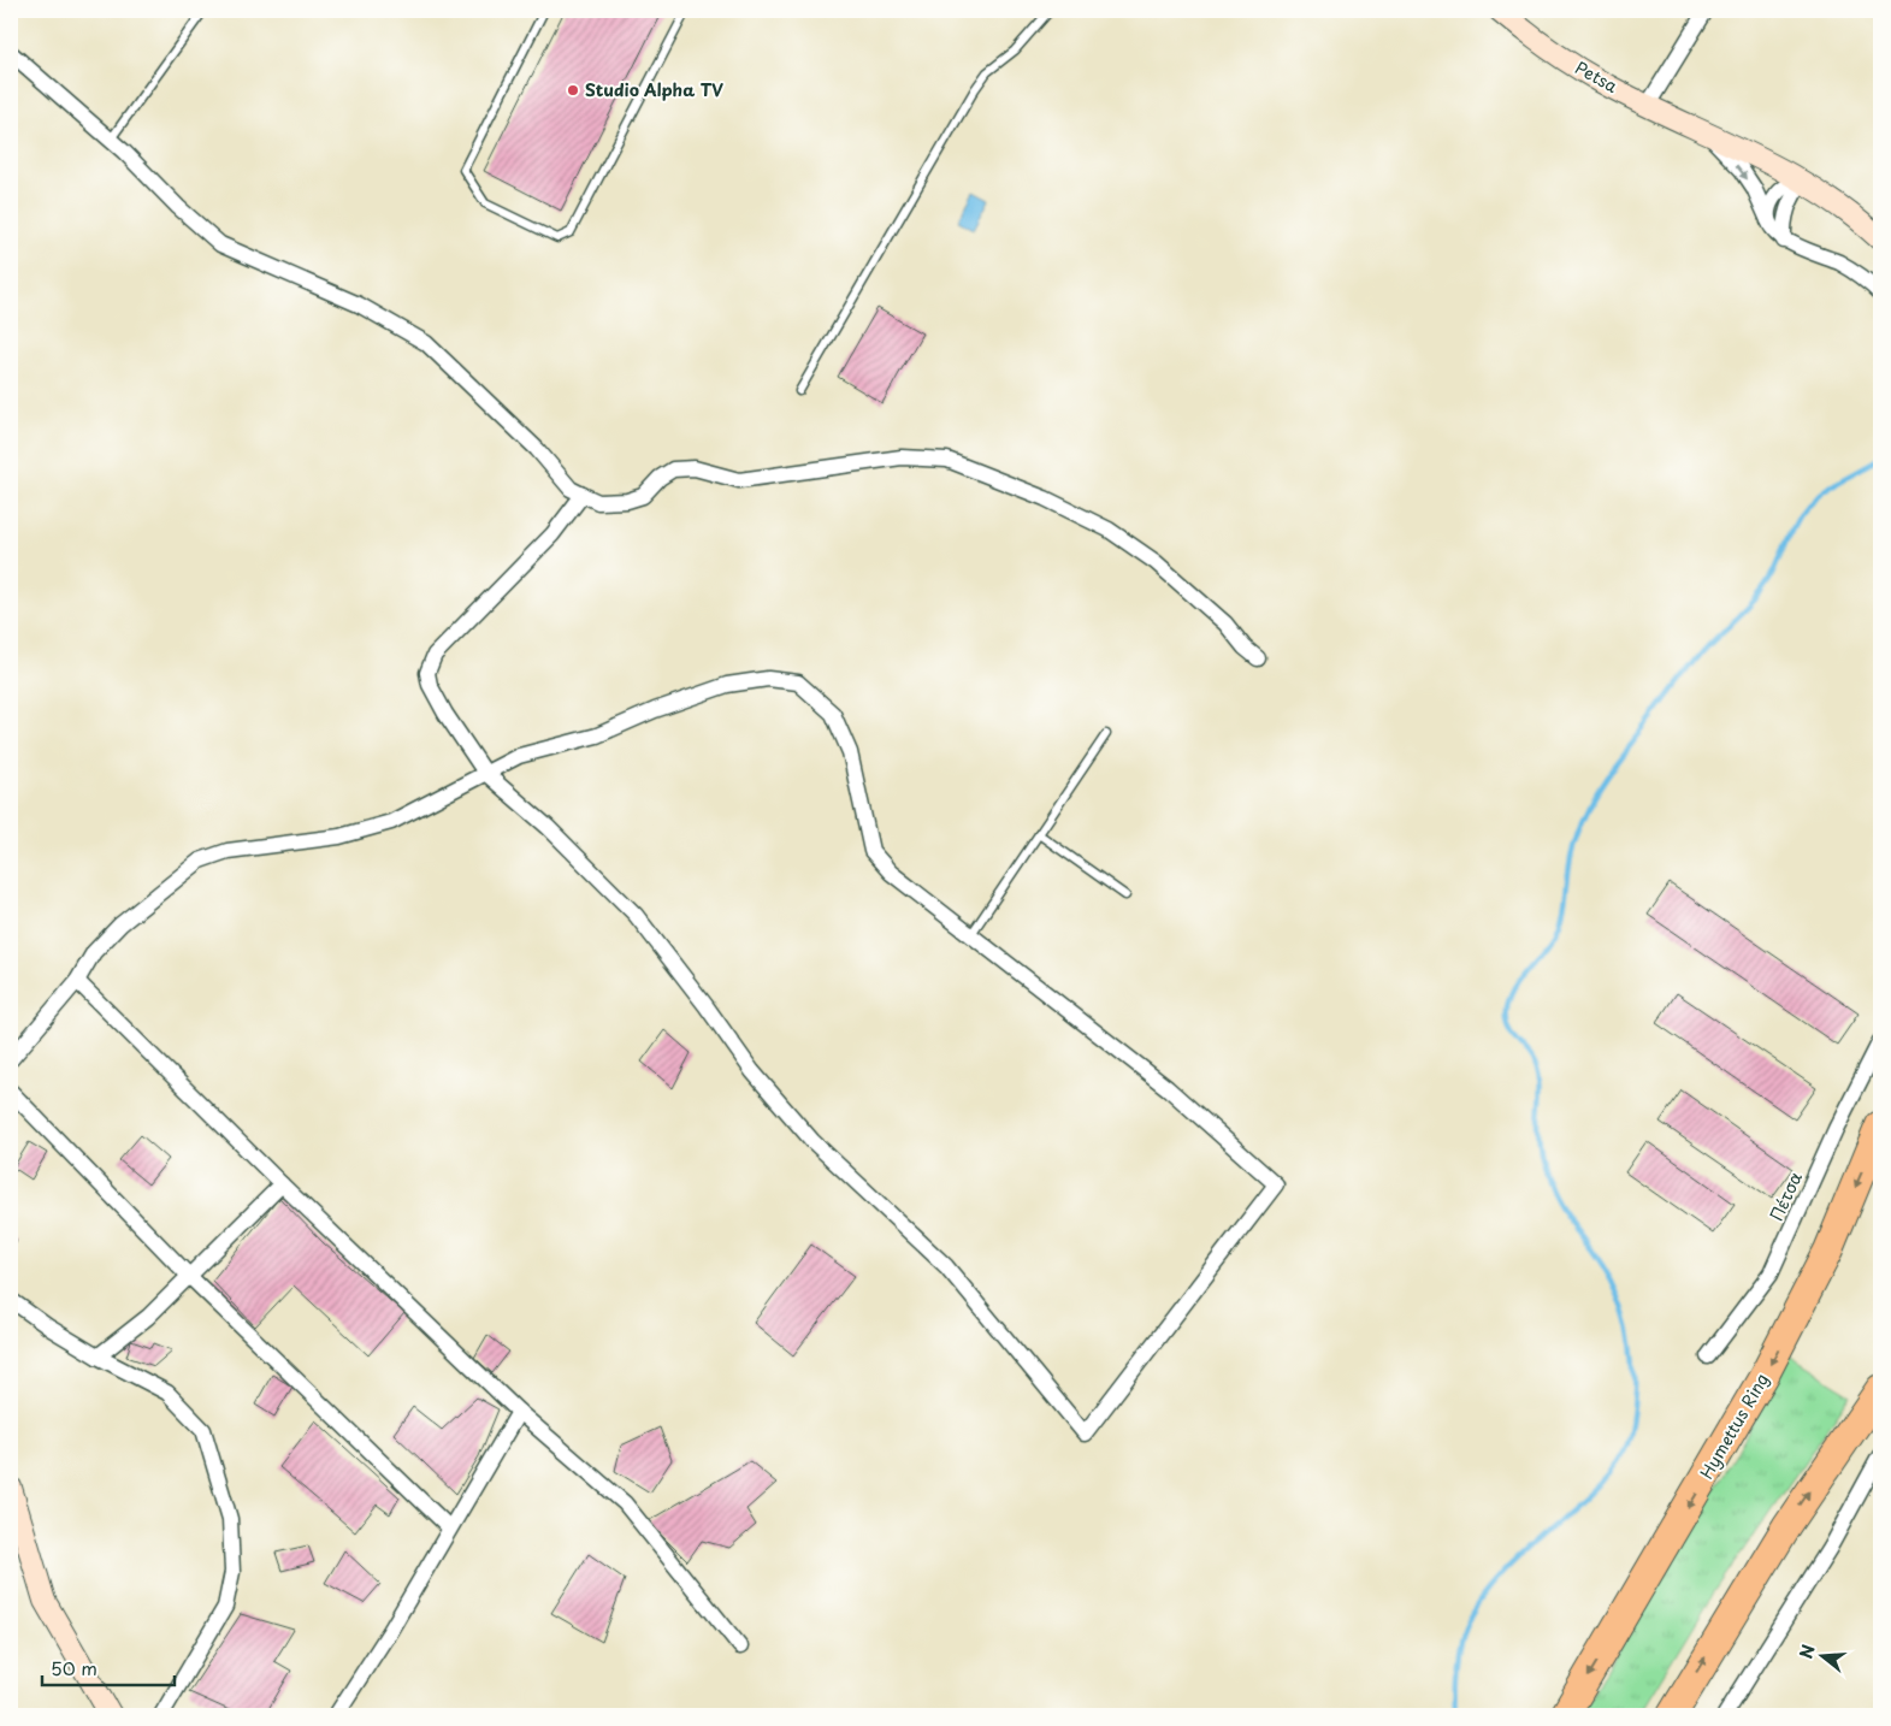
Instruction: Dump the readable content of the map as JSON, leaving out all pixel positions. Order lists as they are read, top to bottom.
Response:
{
  "streets": {
    "highway": ["Hymettus Ring"],
    "main road": ["Petsa"],
    "street": ["Πέτσα"]
  },
  "places": ["Studio Alpha TV"],
  "scale_bar": "50 m",
  "north": "left"
}
